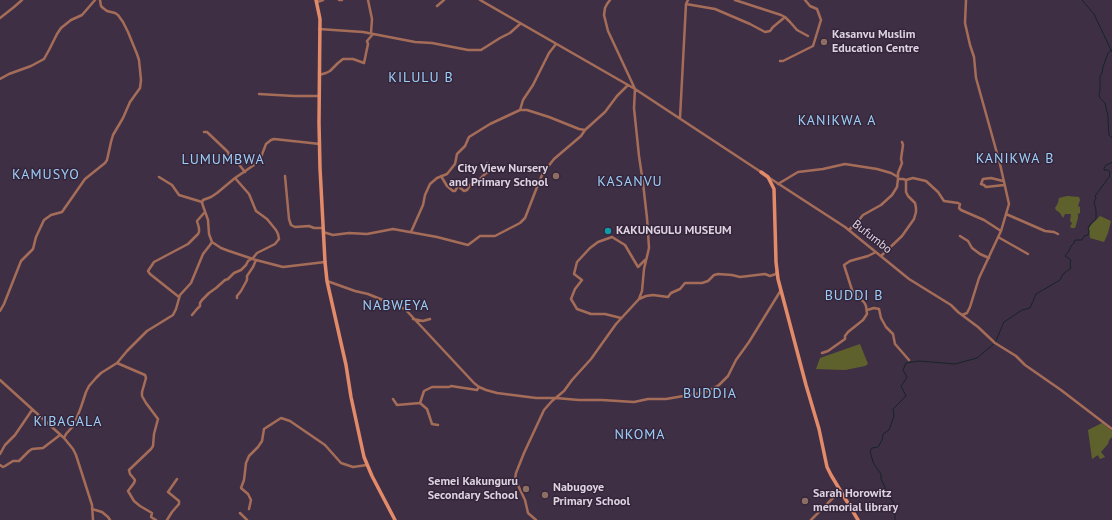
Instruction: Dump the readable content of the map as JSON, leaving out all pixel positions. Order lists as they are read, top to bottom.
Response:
{
  "streets": {
    "street": ["Bufumbo"]
  },
  "districts": [
    "KILULU B",
    "KANIKWA A",
    "KANIKWA B",
    "LUMUMBWA",
    "KAMUSYO",
    "KASANVU",
    "BUDDI B",
    "NABWEYA",
    "BUDDIA",
    "KIBAGALA",
    "NKOMA"
  ],
  "places": [
    "Kasanvu Muslim Education Centre",
    "City View Nursery and Primary School",
    "KAKUNGULU MUSEUM",
    "Semei Kakunguru Secondary School",
    "Nabugoye Primary School",
    "Sarah Horowitz memorial library"
  ]
}
